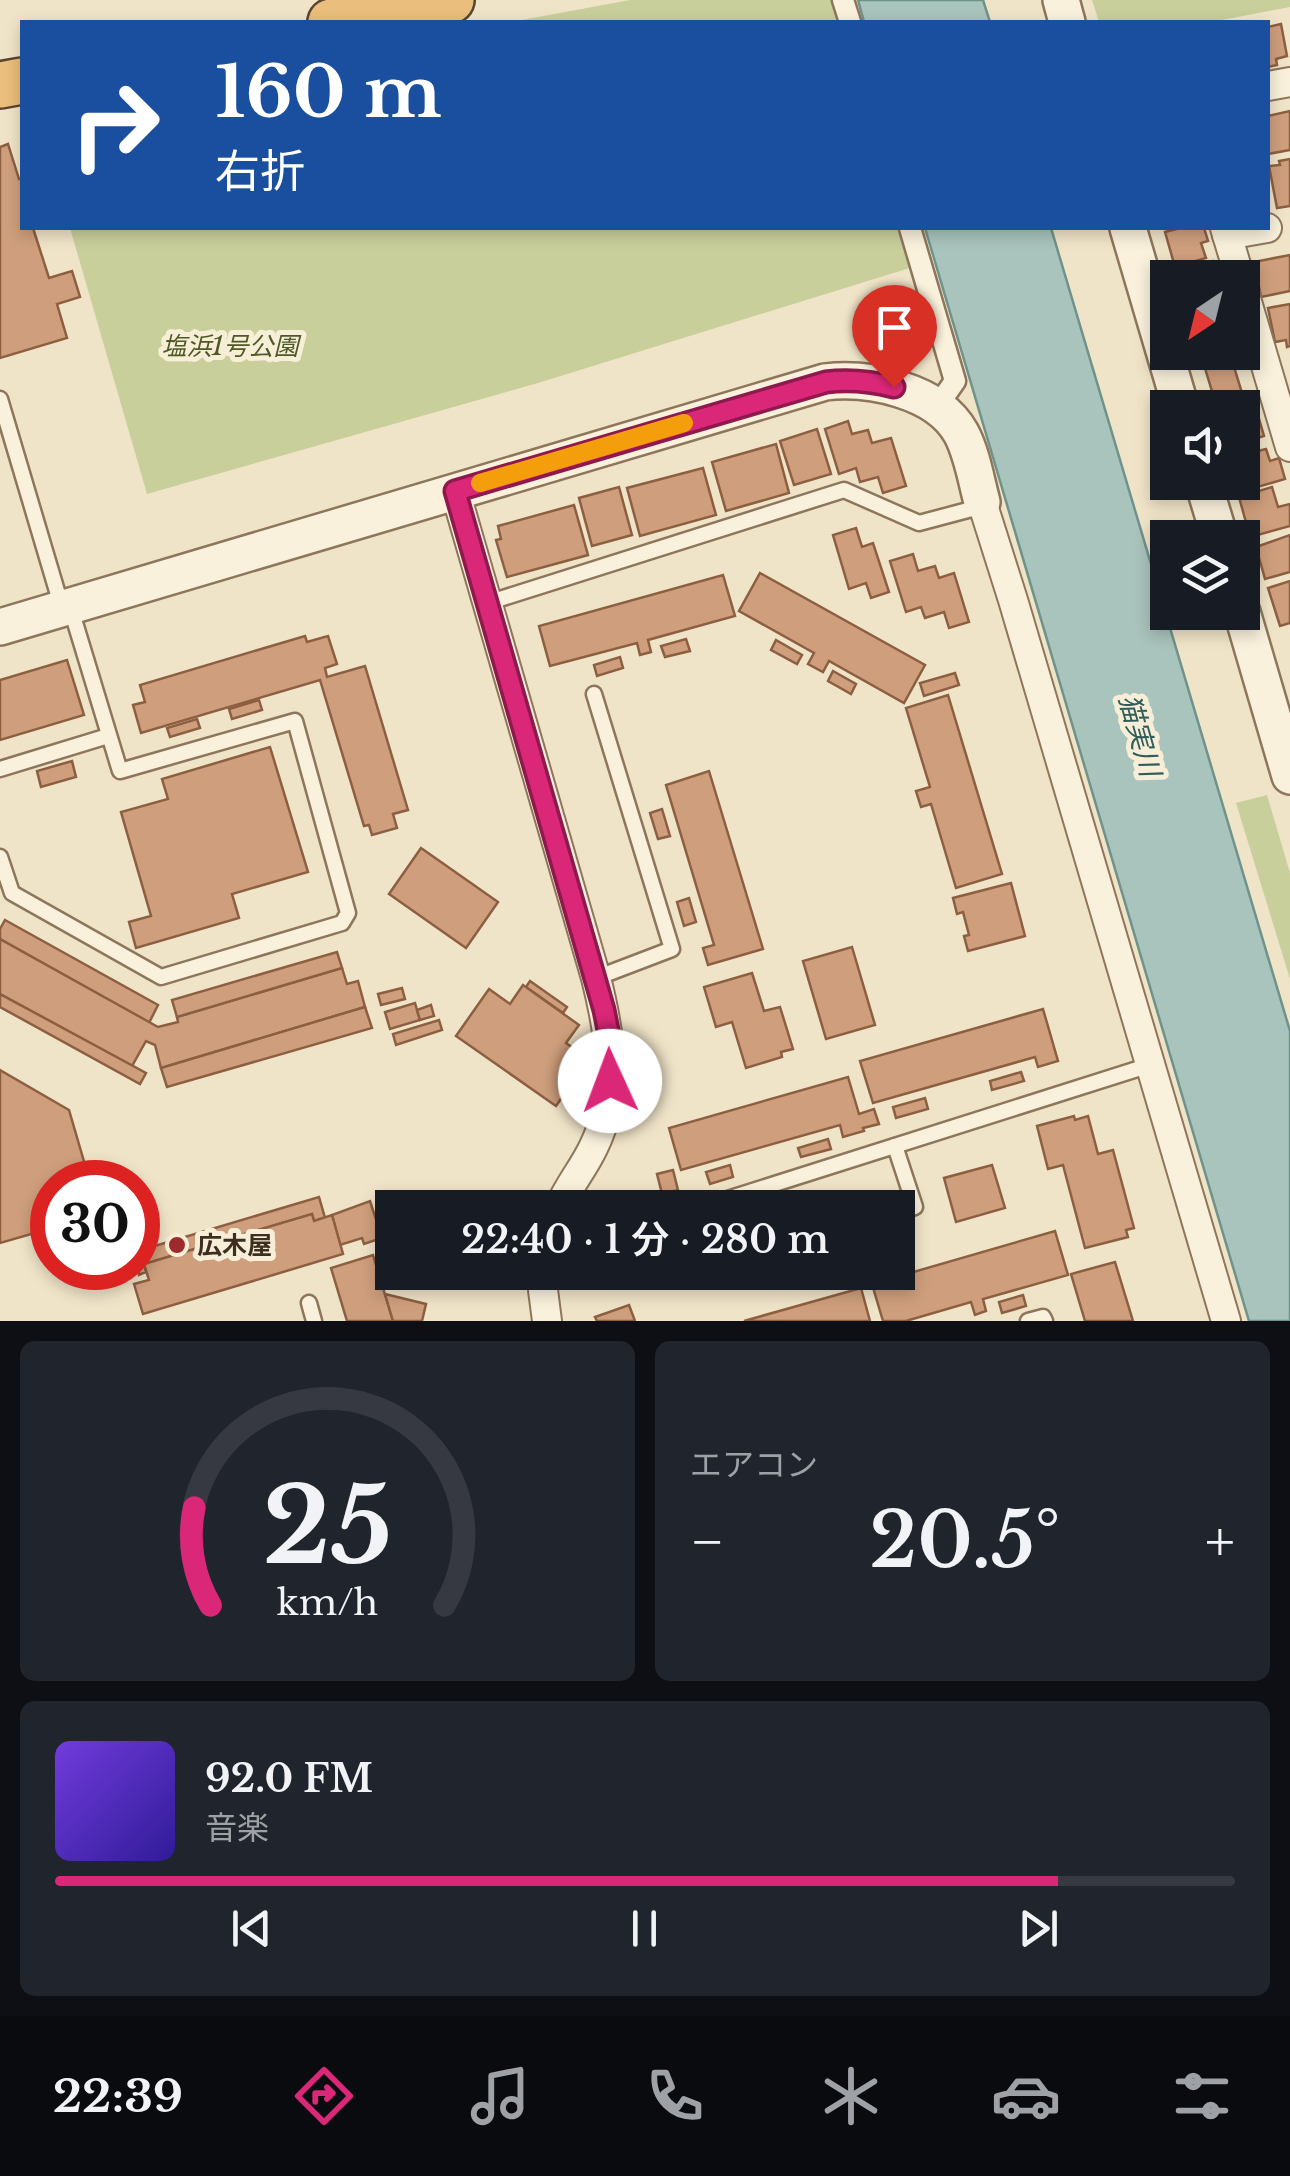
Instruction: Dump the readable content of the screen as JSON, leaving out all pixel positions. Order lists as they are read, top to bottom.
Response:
{
  "water": ["猫実川"],
  "parks": ["塩浜1号公園"],
  "places": ["広木屋"],
  "north": "bottom left",
  "page": {
    "turn": ["160 m", "右折"],
    "limit": "30",
    "trip": "22:40 · 1 分 · 280 m",
    "tile": "エアコン",
    "heat": ["−", "20.5°", "+"],
    "song": ["92.0 FM", "音楽"],
    "tabs": "22:39",
    "gauge": ["25", "km/h"]
  }
}
